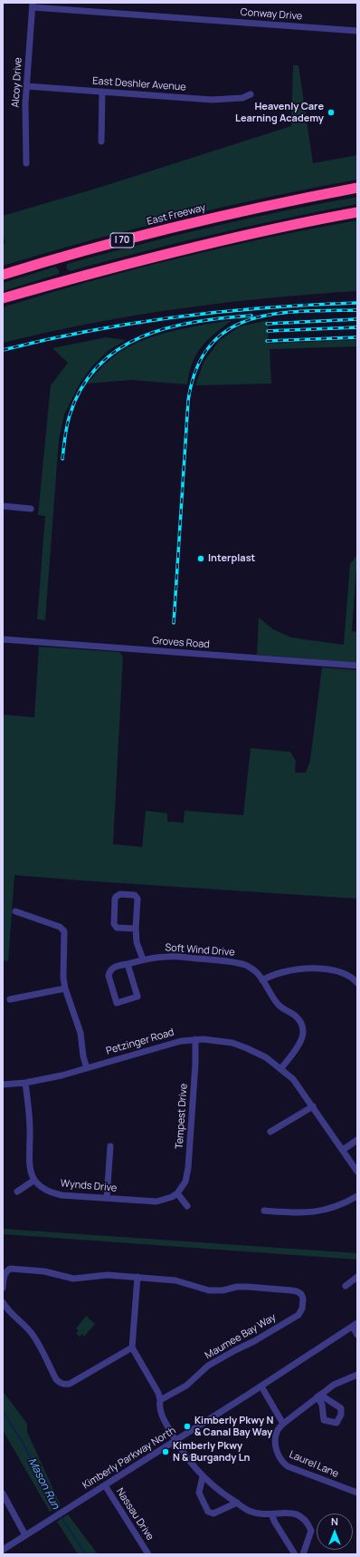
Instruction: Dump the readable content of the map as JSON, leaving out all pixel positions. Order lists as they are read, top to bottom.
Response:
{
  "streets": {
    "highway": ["East Freeway", "I 70"],
    "street": [
      "Conway Drive",
      "Alcoy Drive",
      "East Deshler Avenue",
      "Groves Road",
      "Soft Wind Drive",
      "Petzinger Road",
      "Tempest Drive",
      "Wynds Drive",
      "Maumee Bay Way",
      "Kimberly Parkway North",
      "Laurel Lane",
      "Nassau Drive"
    ]
  },
  "crossings": [
    ["Conway Drive", "Alcoy Drive"],
    ["Alcoy Drive", "East Deshler Avenue"],
    ["Soft Wind Drive", "Petzinger Road"],
    ["Petzinger Road", "Tempest Drive"],
    ["Tempest Drive", "Wynds Drive"],
    ["Kimberly Parkway North", "Nassau Drive"]
  ],
  "water": ["Mason Run"],
  "places": [
    "Heavenly Care Learning Academy",
    "Interplast",
    "Kimberly Pkwy N & Canal Bay Way",
    "Kimberly Pkwy N & Burgandy Ln"
  ],
  "north": "top"
}
